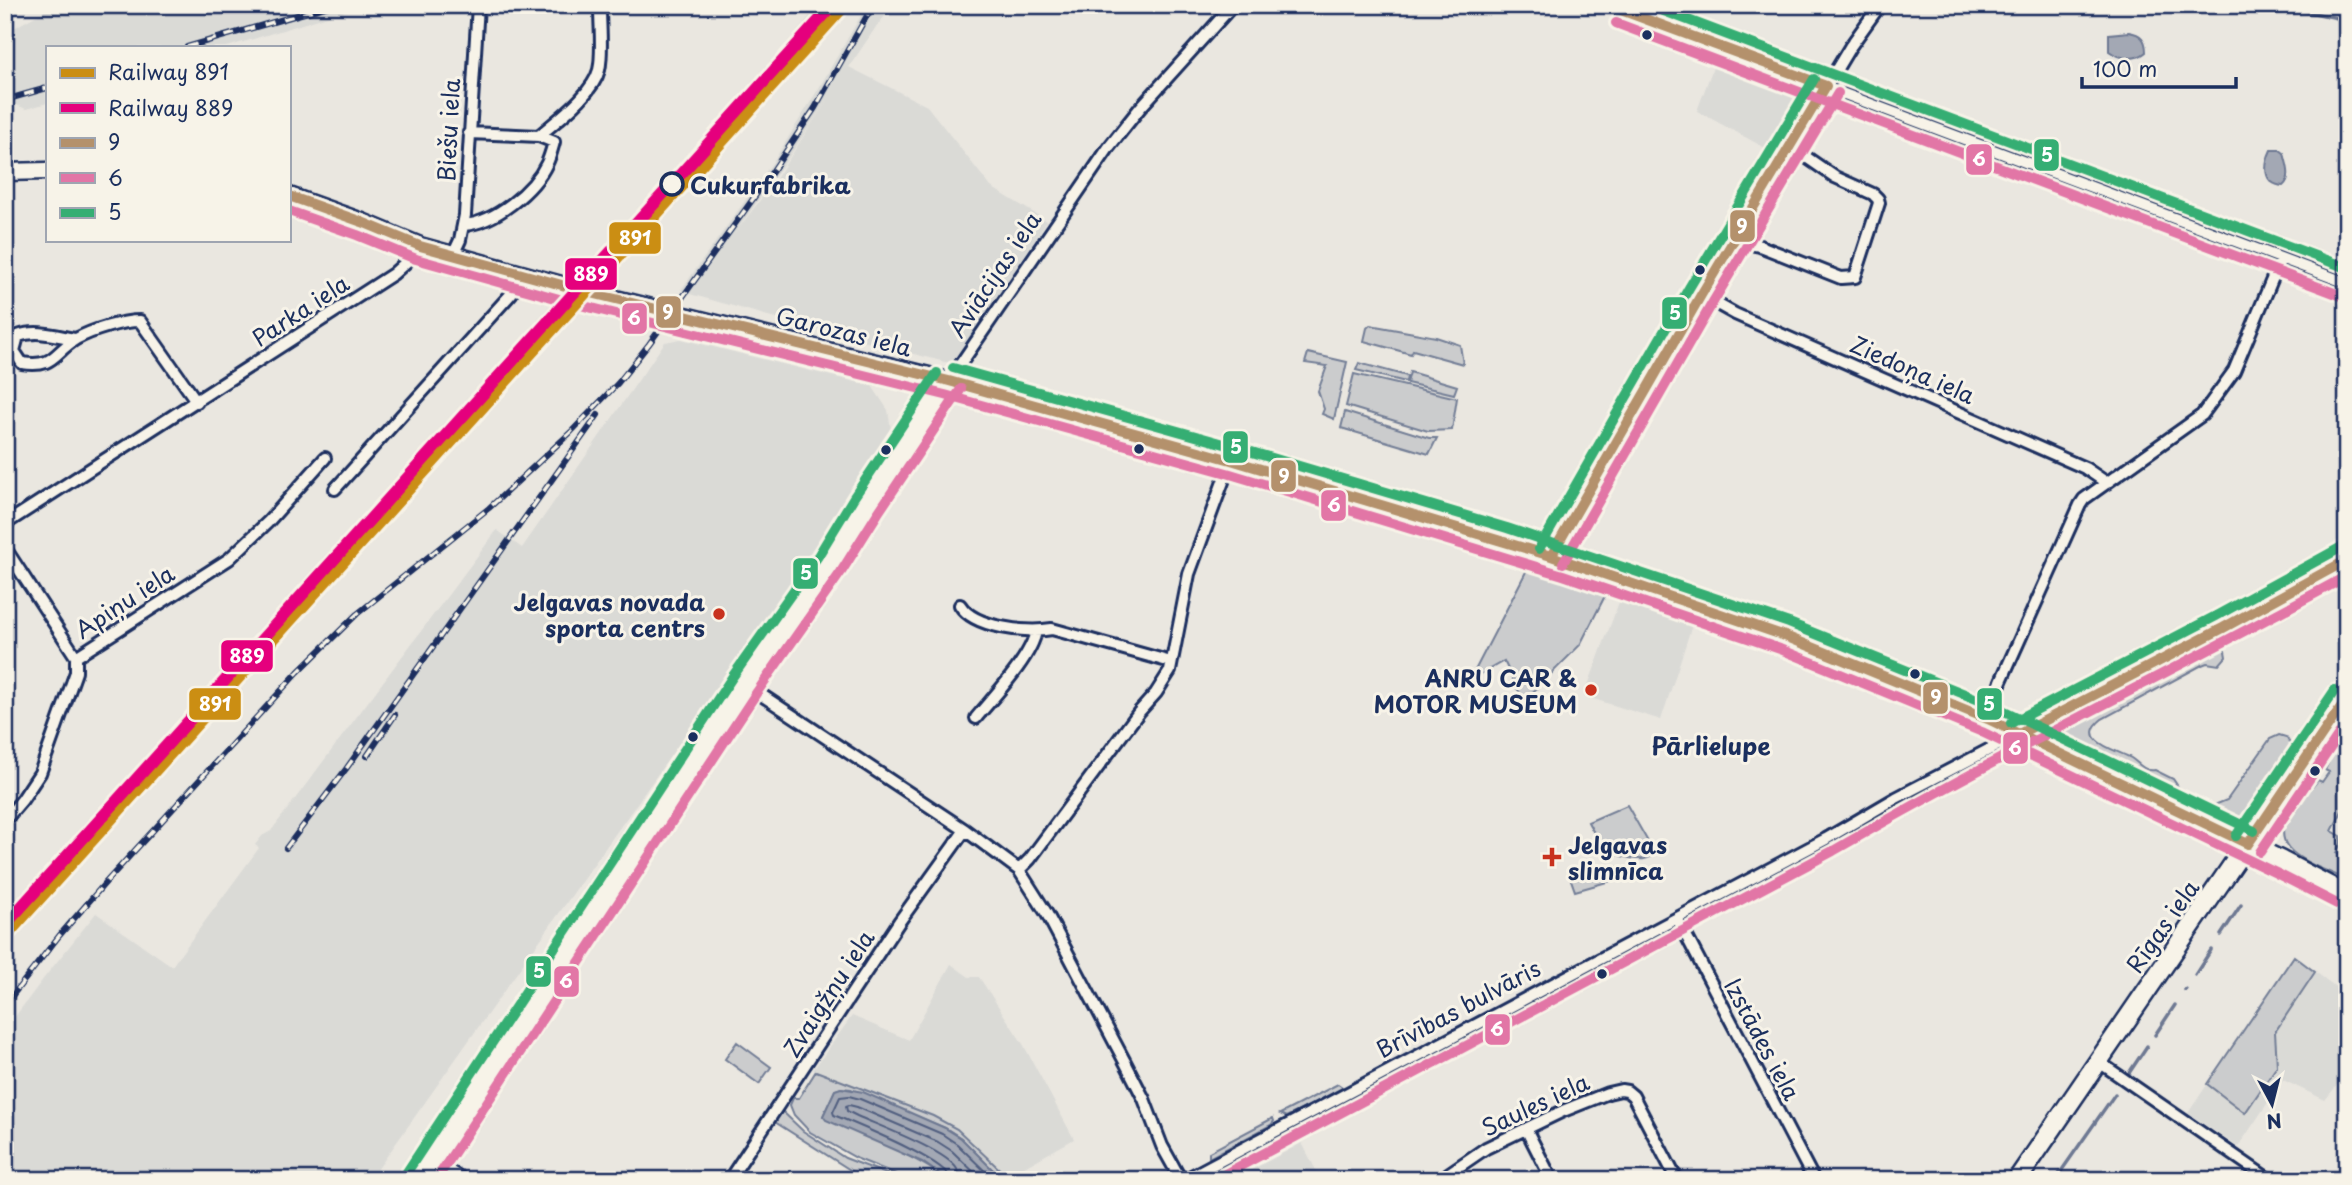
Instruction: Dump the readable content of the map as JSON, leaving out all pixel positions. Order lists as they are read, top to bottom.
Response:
{
  "streets": {
    "main road": [
      "Aviācijas iela",
      "Garozas iela",
      "Rīgas iela",
      "Brīvības bulvāris"
    ],
    "street": [
      "Biešu iela",
      "Parka iela",
      "Ziedoņa iela",
      "Apiņu iela",
      "Zvaigžņu iela",
      "Izstādes iela",
      "Saules iela"
    ]
  },
  "crossings": [
    ["Biešu iela", "Garozas iela"],
    ["Aviācijas iela", "Garozas iela"],
    ["Parka iela", "Garozas iela"],
    ["Garozas iela", "Rīgas iela"],
    ["Garozas iela", "Brīvības bulvāris"],
    ["Brīvības bulvāris", "Izstādes iela"]
  ],
  "districts": ["Pārlielupe"],
  "places": {
    "other": ["Cukurfabrika", "Jelgavas novada sporta centrs", "ANRU CAR & MOTOR MUSEUM"],
    "health": ["Jelgavas slimnīca"]
  },
  "lines": [
    "rail line 891",
    "rail line 889",
    "transit line 5",
    "transit line 9",
    "transit line 6"
  ],
  "legend": [
    "Railway 891",
    "Railway 889",
    "9",
    "6",
    "5"
  ],
  "scale_bar": "100 m",
  "north": "bottom"
}
